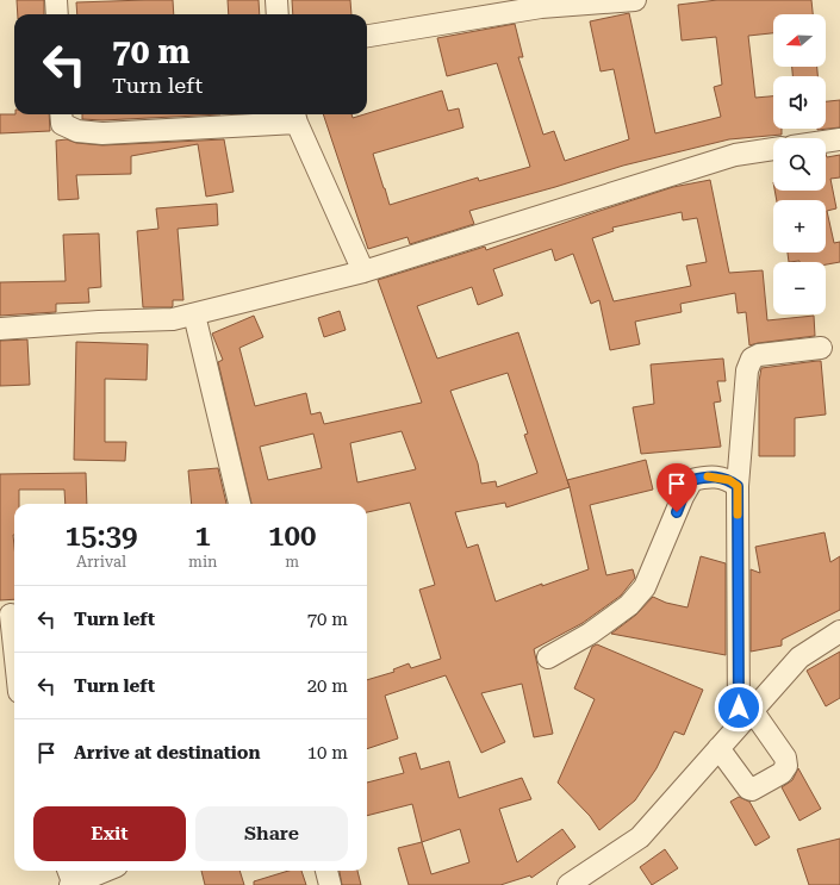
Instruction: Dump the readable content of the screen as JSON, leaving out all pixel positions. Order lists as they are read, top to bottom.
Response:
{
  "north": "left",
  "page": {
    "map_buttons": ["+", "−"],
    "turn": ["70 m", "Turn left"],
    "eta": [
      "15:39",
      "Arrival",
      "1",
      "min",
      "100",
      "m"
    ],
    "list": [
      {
        "name": "Turn left",
        "value": "70 m"
      },
      {
        "name": "Turn left",
        "value": "20 m"
      },
      {
        "name": "Arrive at destination",
        "value": "10 m"
      }
    ],
    "buttons": ["Exit", "Share"]
  }
}
